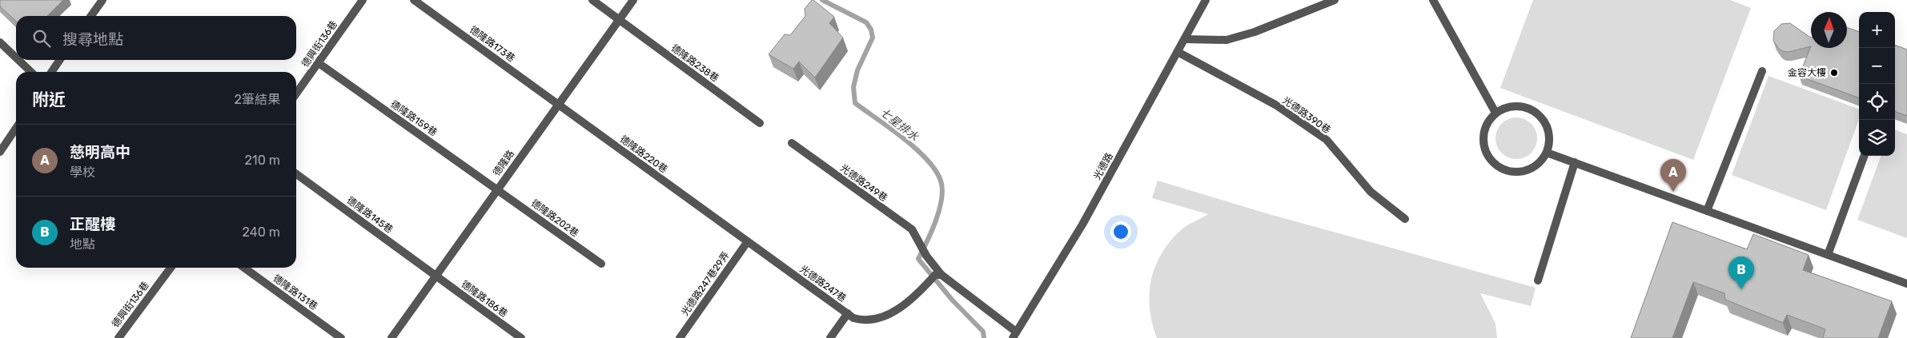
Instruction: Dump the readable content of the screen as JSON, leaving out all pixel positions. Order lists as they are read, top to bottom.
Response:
{
  "streets": {
    "street": [
      "德興街136巷",
      "德隆路173巷",
      "德隆路238巷",
      "光德路390巷",
      "德隆路159巷",
      "德隆路220巷",
      "德隆路",
      "光德路",
      "光德路249巷",
      "德隆路145巷",
      "德隆路202巷",
      "光德路247巷29弄",
      "光德路247巷",
      "德隆路131巷",
      "德隆路186巷"
    ]
  },
  "crossings": [
    ["德興街136巷", "德隆路159巷"],
    ["德隆路173巷", "德隆路220巷"],
    ["德隆路173巷", "德隆路"],
    ["德隆路238巷", "德隆路"],
    ["光德路390巷", "光德路"],
    ["德隆路159巷", "德隆路"],
    ["德隆路159巷", "德隆路202巷"],
    ["德隆路220巷", "德隆路"],
    ["德隆路220巷", "光德路247巷"],
    ["德隆路", "德隆路145巷"],
    ["德隆路", "德隆路202巷"],
    ["德隆路", "德隆路186巷"],
    ["光德路249巷", "光德路247巷"],
    ["德隆路145巷", "德隆路186巷"],
    ["光德路247巷29弄", "光德路247巷"]
  ],
  "water": ["七星排水"],
  "places": ["金容大樓"],
  "north": "top",
  "page": {
    "map_buttons": ["+", "−"],
    "search": "搜尋地點",
    "heading": ["附近", "2筆結果"],
    "list": [
      {
        "mark": "A",
        "name": "慈明高中",
        "note": "學校",
        "value": "210 m"
      },
      {
        "mark": "B",
        "name": "正醒樓",
        "note": "地點",
        "value": "240 m"
      }
    ],
    "pins": ["A", "B"]
  }
}
